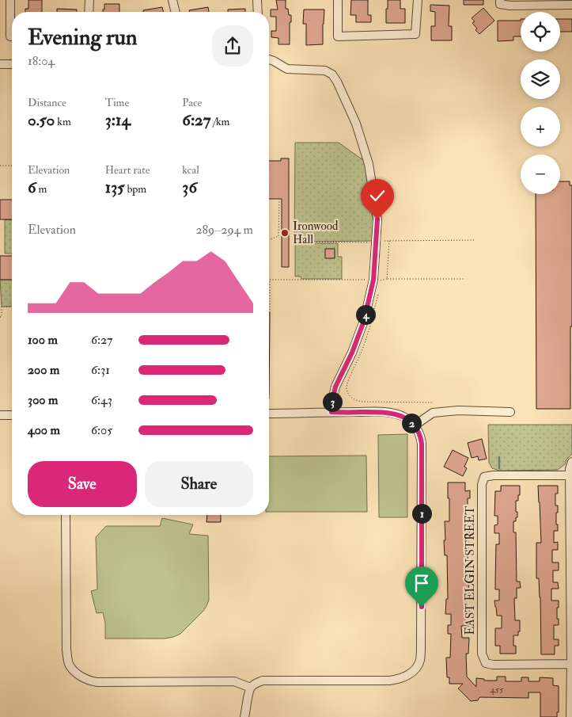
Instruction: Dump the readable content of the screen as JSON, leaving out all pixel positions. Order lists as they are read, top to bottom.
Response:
{
  "streets": {
    "street": ["EAST ELGIN STREET"]
  },
  "places": ["Ironwood Hall"],
  "house_numbers": ["455"],
  "page": {
    "map_buttons": ["+", "−"],
    "heading": ["Evening run", "18:04"],
    "stats": [
      ["Distance", "0.50 km"],
      ["Time", "3:14"],
      ["Pace", "6:27 /km"],
      ["Elevation", "6 m"],
      ["Heart rate", "135 bpm"],
      ["kcal", "36"]
    ],
    "chart": ["Elevation", "289–294 m"],
    "pins": [
      "4",
      "3",
      "2",
      "1"
    ],
    "list": [
      {
        "name": "100 m",
        "note": "6:27"
      },
      {
        "name": "200 m",
        "note": "6:31"
      },
      {
        "name": "300 m",
        "note": "6:43"
      },
      {
        "name": "400 m",
        "note": "6:05"
      }
    ],
    "buttons": ["Save", "Share"]
  }
}
